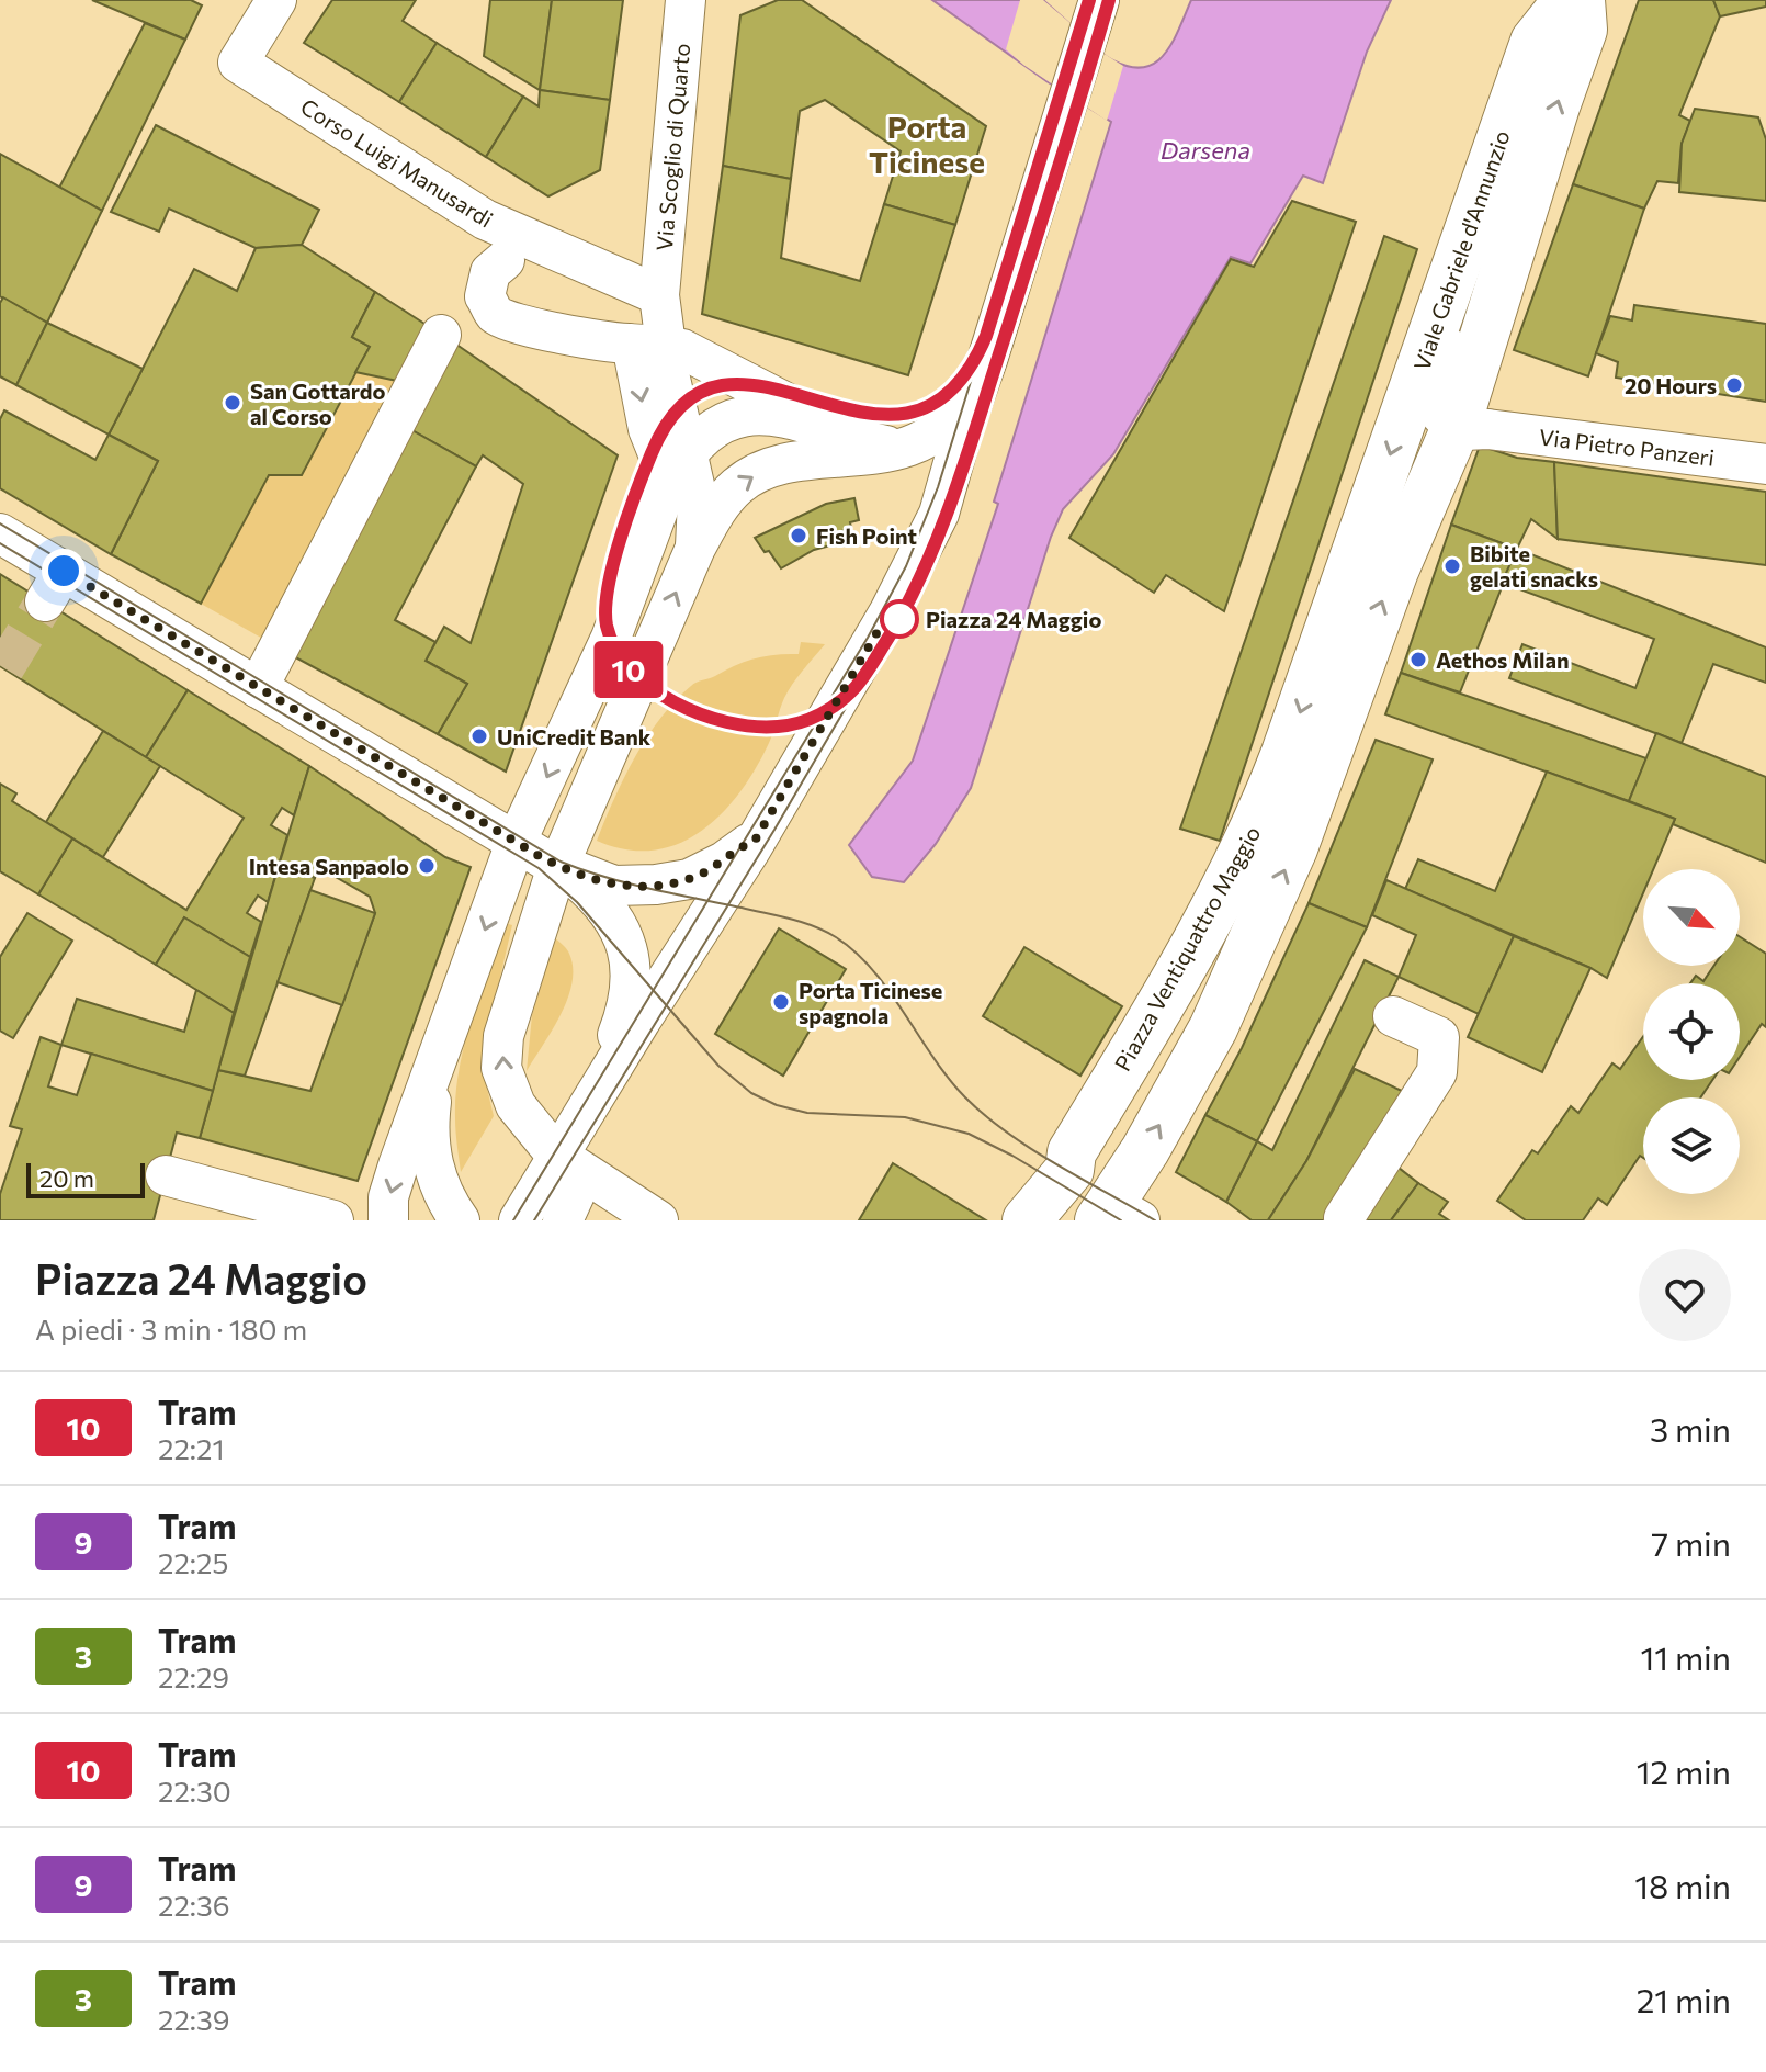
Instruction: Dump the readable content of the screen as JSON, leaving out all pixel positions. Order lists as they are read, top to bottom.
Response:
{
  "streets": {
    "main road": ["Viale Gabriele d'Annunzio", "Piazza Ventiquattro Maggio"],
    "street": ["Via Scoglio di Quarto", "Corso Luigi Manusardi", "Via Pietro Panzeri"]
  },
  "crossings": [
    ["Via Scoglio di Quarto", "Corso Luigi Manusardi"],
    ["Viale Gabriele d'Annunzio", "Via Pietro Panzeri"],
    ["Viale Gabriele d'Annunzio", "Piazza Ventiquattro Maggio"]
  ],
  "districts": ["Porta Ticinese"],
  "water": ["Darsena"],
  "places": [
    "20 Hours",
    "San Gottardo al Corso",
    "Fish Point",
    "Bibite gelati snacks",
    "Piazza 24 Maggio",
    "Aethos Milan",
    "UniCredit Bank",
    "Intesa Sanpaolo",
    "Porta Ticinese spagnola"
  ],
  "lines": ["tram line 10"],
  "scale_bar": "20 m",
  "north": "bottom right",
  "page": {
    "on_map": "10",
    "scale": "20 m",
    "heading": ["Piazza 24 Maggio", "A piedi · 3 min · 180 m"],
    "list": [
      {
        "mark": "10",
        "name": "Tram",
        "note": "22:21",
        "value": "3 min"
      },
      {
        "mark": "9",
        "name": "Tram",
        "note": "22:25",
        "value": "7 min"
      },
      {
        "mark": "3",
        "name": "Tram",
        "note": "22:29",
        "value": "11 min"
      },
      {
        "mark": "10",
        "name": "Tram",
        "note": "22:30",
        "value": "12 min"
      },
      {
        "mark": "9",
        "name": "Tram",
        "note": "22:36",
        "value": "18 min"
      },
      {
        "mark": "3",
        "name": "Tram",
        "note": "22:39",
        "value": "21 min"
      }
    ]
  }
}
